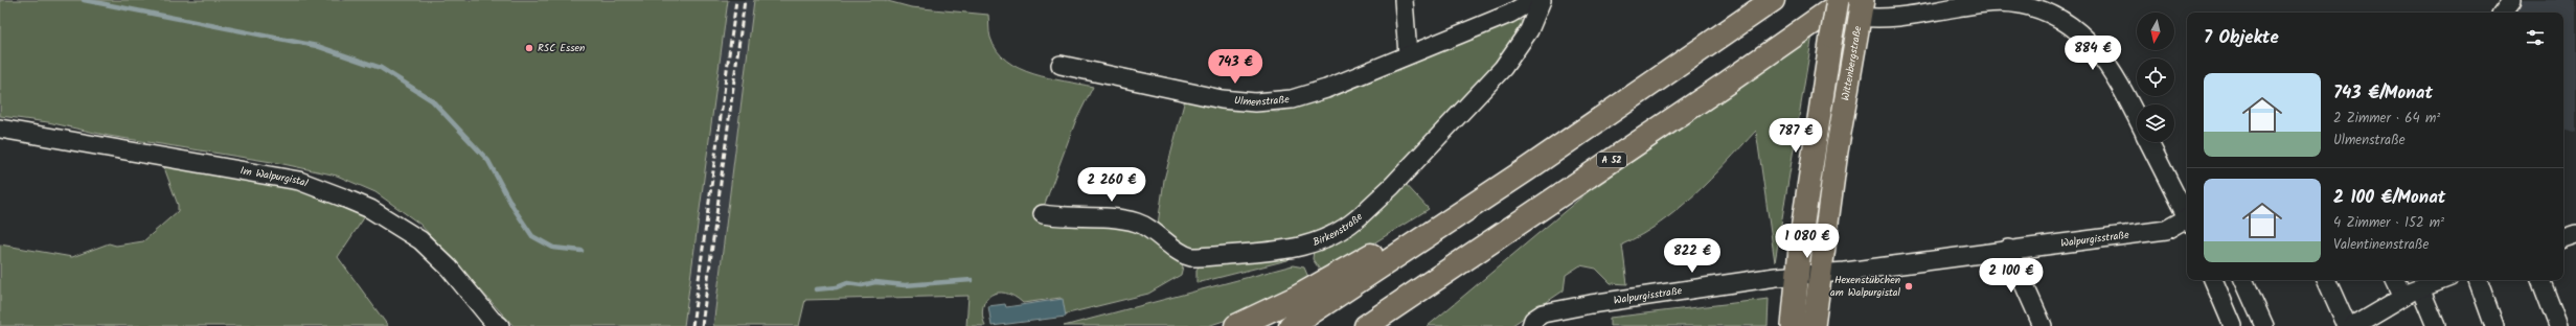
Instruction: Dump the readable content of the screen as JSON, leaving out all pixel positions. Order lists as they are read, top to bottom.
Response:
{
  "streets": {
    "highway": ["A 52"],
    "main road": ["Wittenbergstraße"],
    "street": [
      "Ulmenstraße",
      "Im Walpurgistal",
      "Birkenstraße",
      "Walpurgisstraße"
    ]
  },
  "crossings": [
    ["Wittenbergstraße", "Walpurgisstraße"]
  ],
  "places": ["RSC Essen", "Hexenstübchen am Walpurgistal"],
  "north": "bottom",
  "page": {
    "heading": "7 Objekte",
    "price": [
      "884 €",
      "743 €",
      "787 €",
      "2 260 €",
      "1 080 €",
      "822 €",
      "2 100 €"
    ],
    "list": [
      {
        "name": "743 €/Monat",
        "note": "2 Zimmer · 64 m² · Ulmenstraße"
      },
      {
        "name": "2 100 €/Monat",
        "note": "4 Zimmer · 152 m² · Valentinenstraße"
      }
    ]
  }
}
